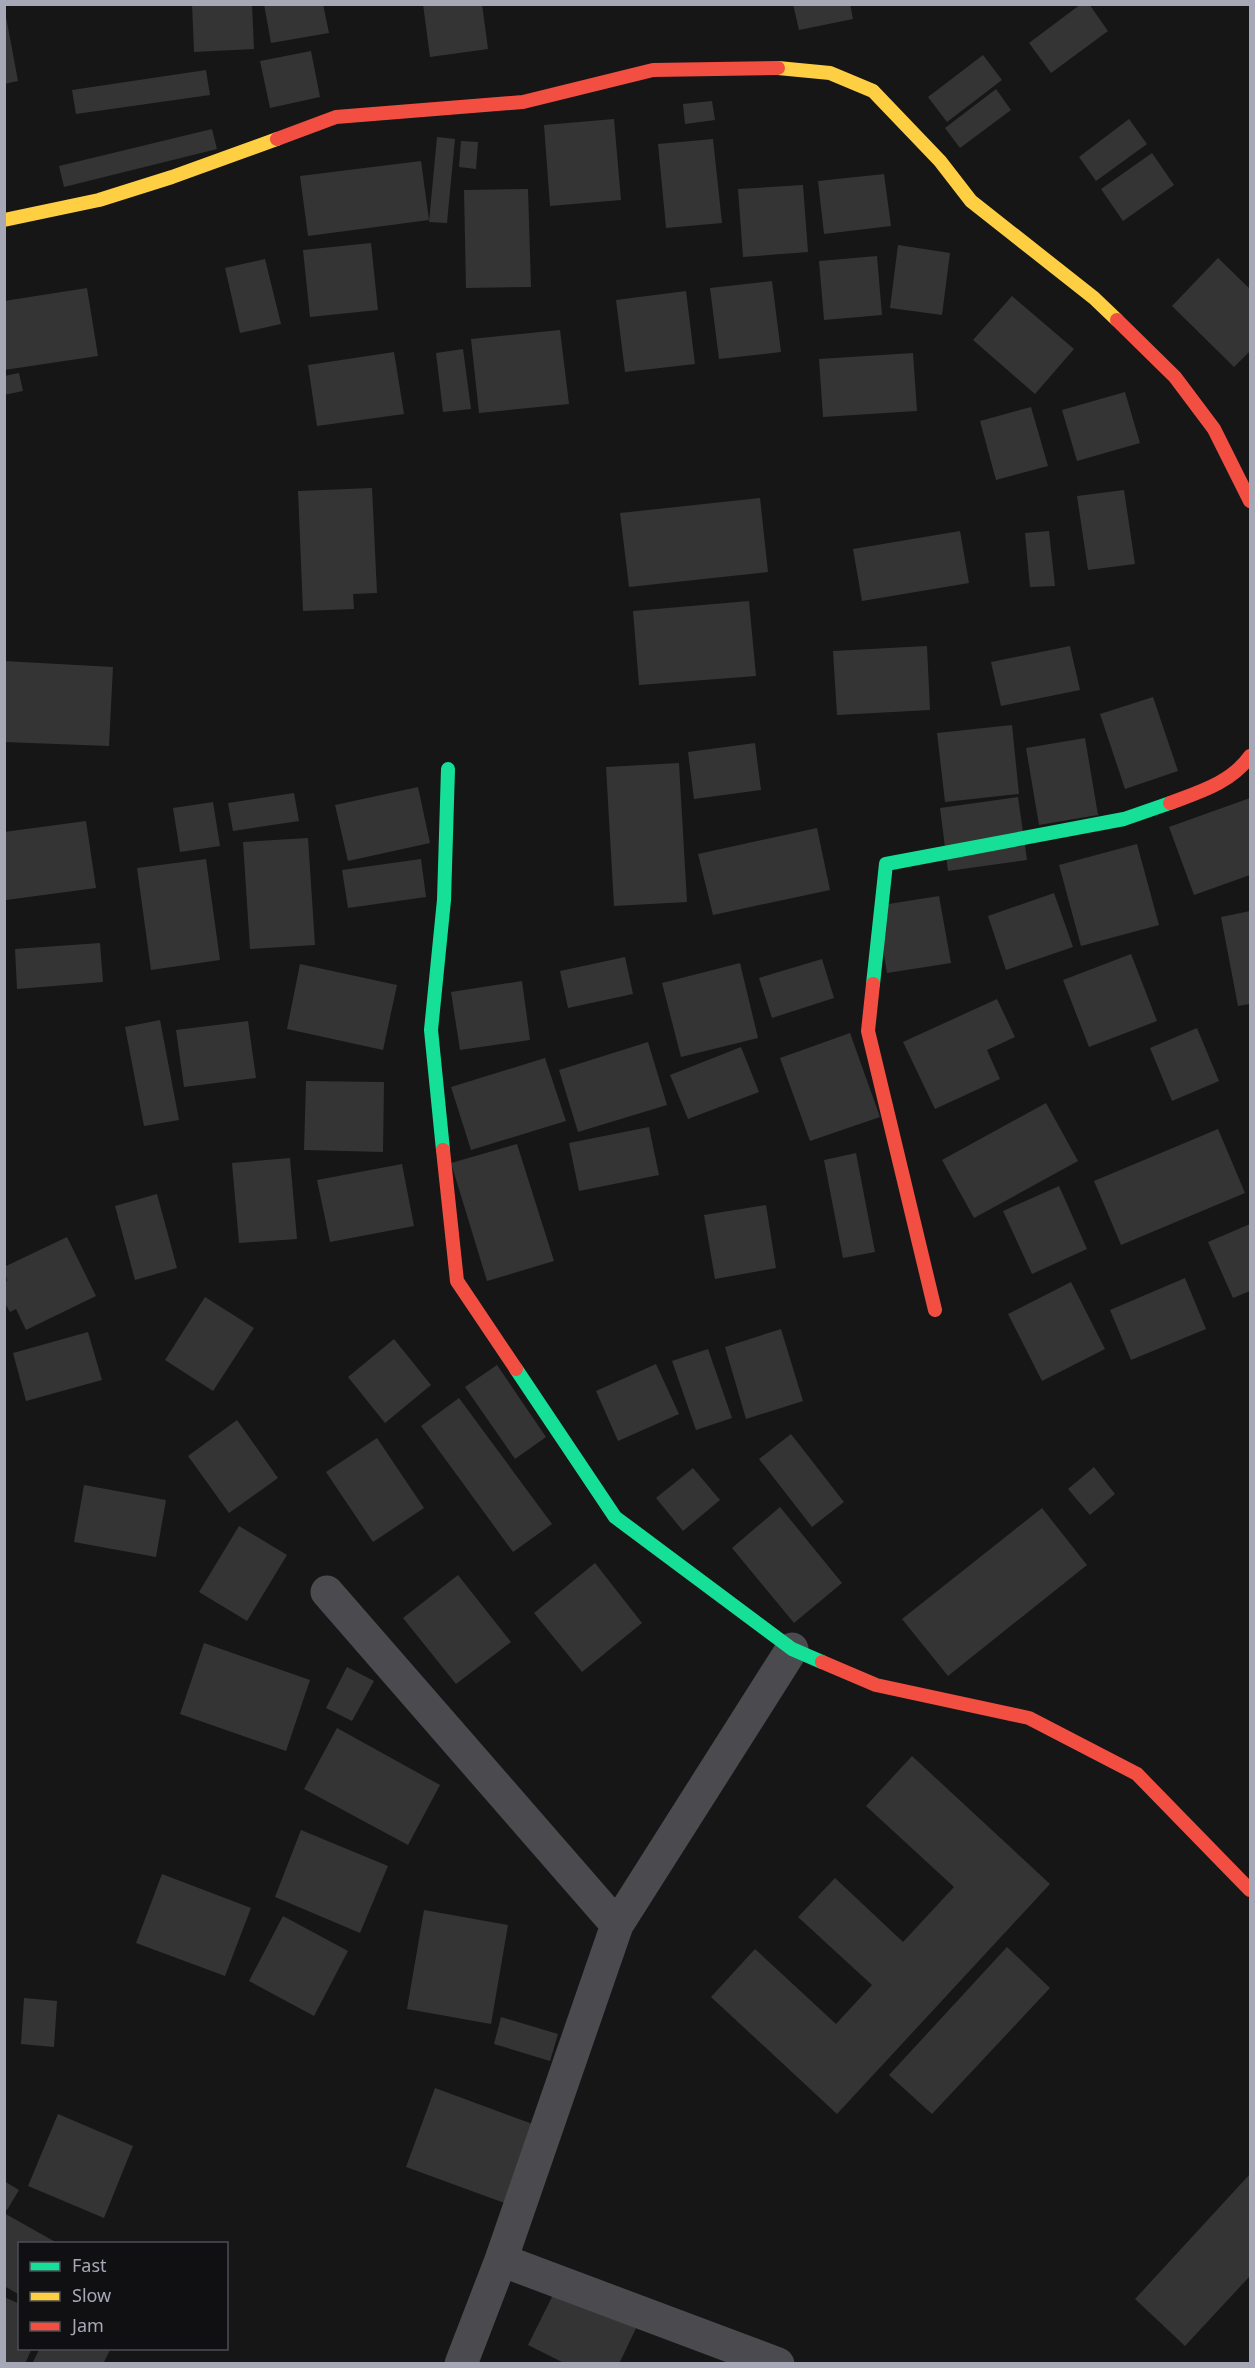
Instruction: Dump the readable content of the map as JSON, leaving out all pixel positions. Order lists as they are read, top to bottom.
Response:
{
  "legend": ["Fast", "Slow", "Jam"]
}
